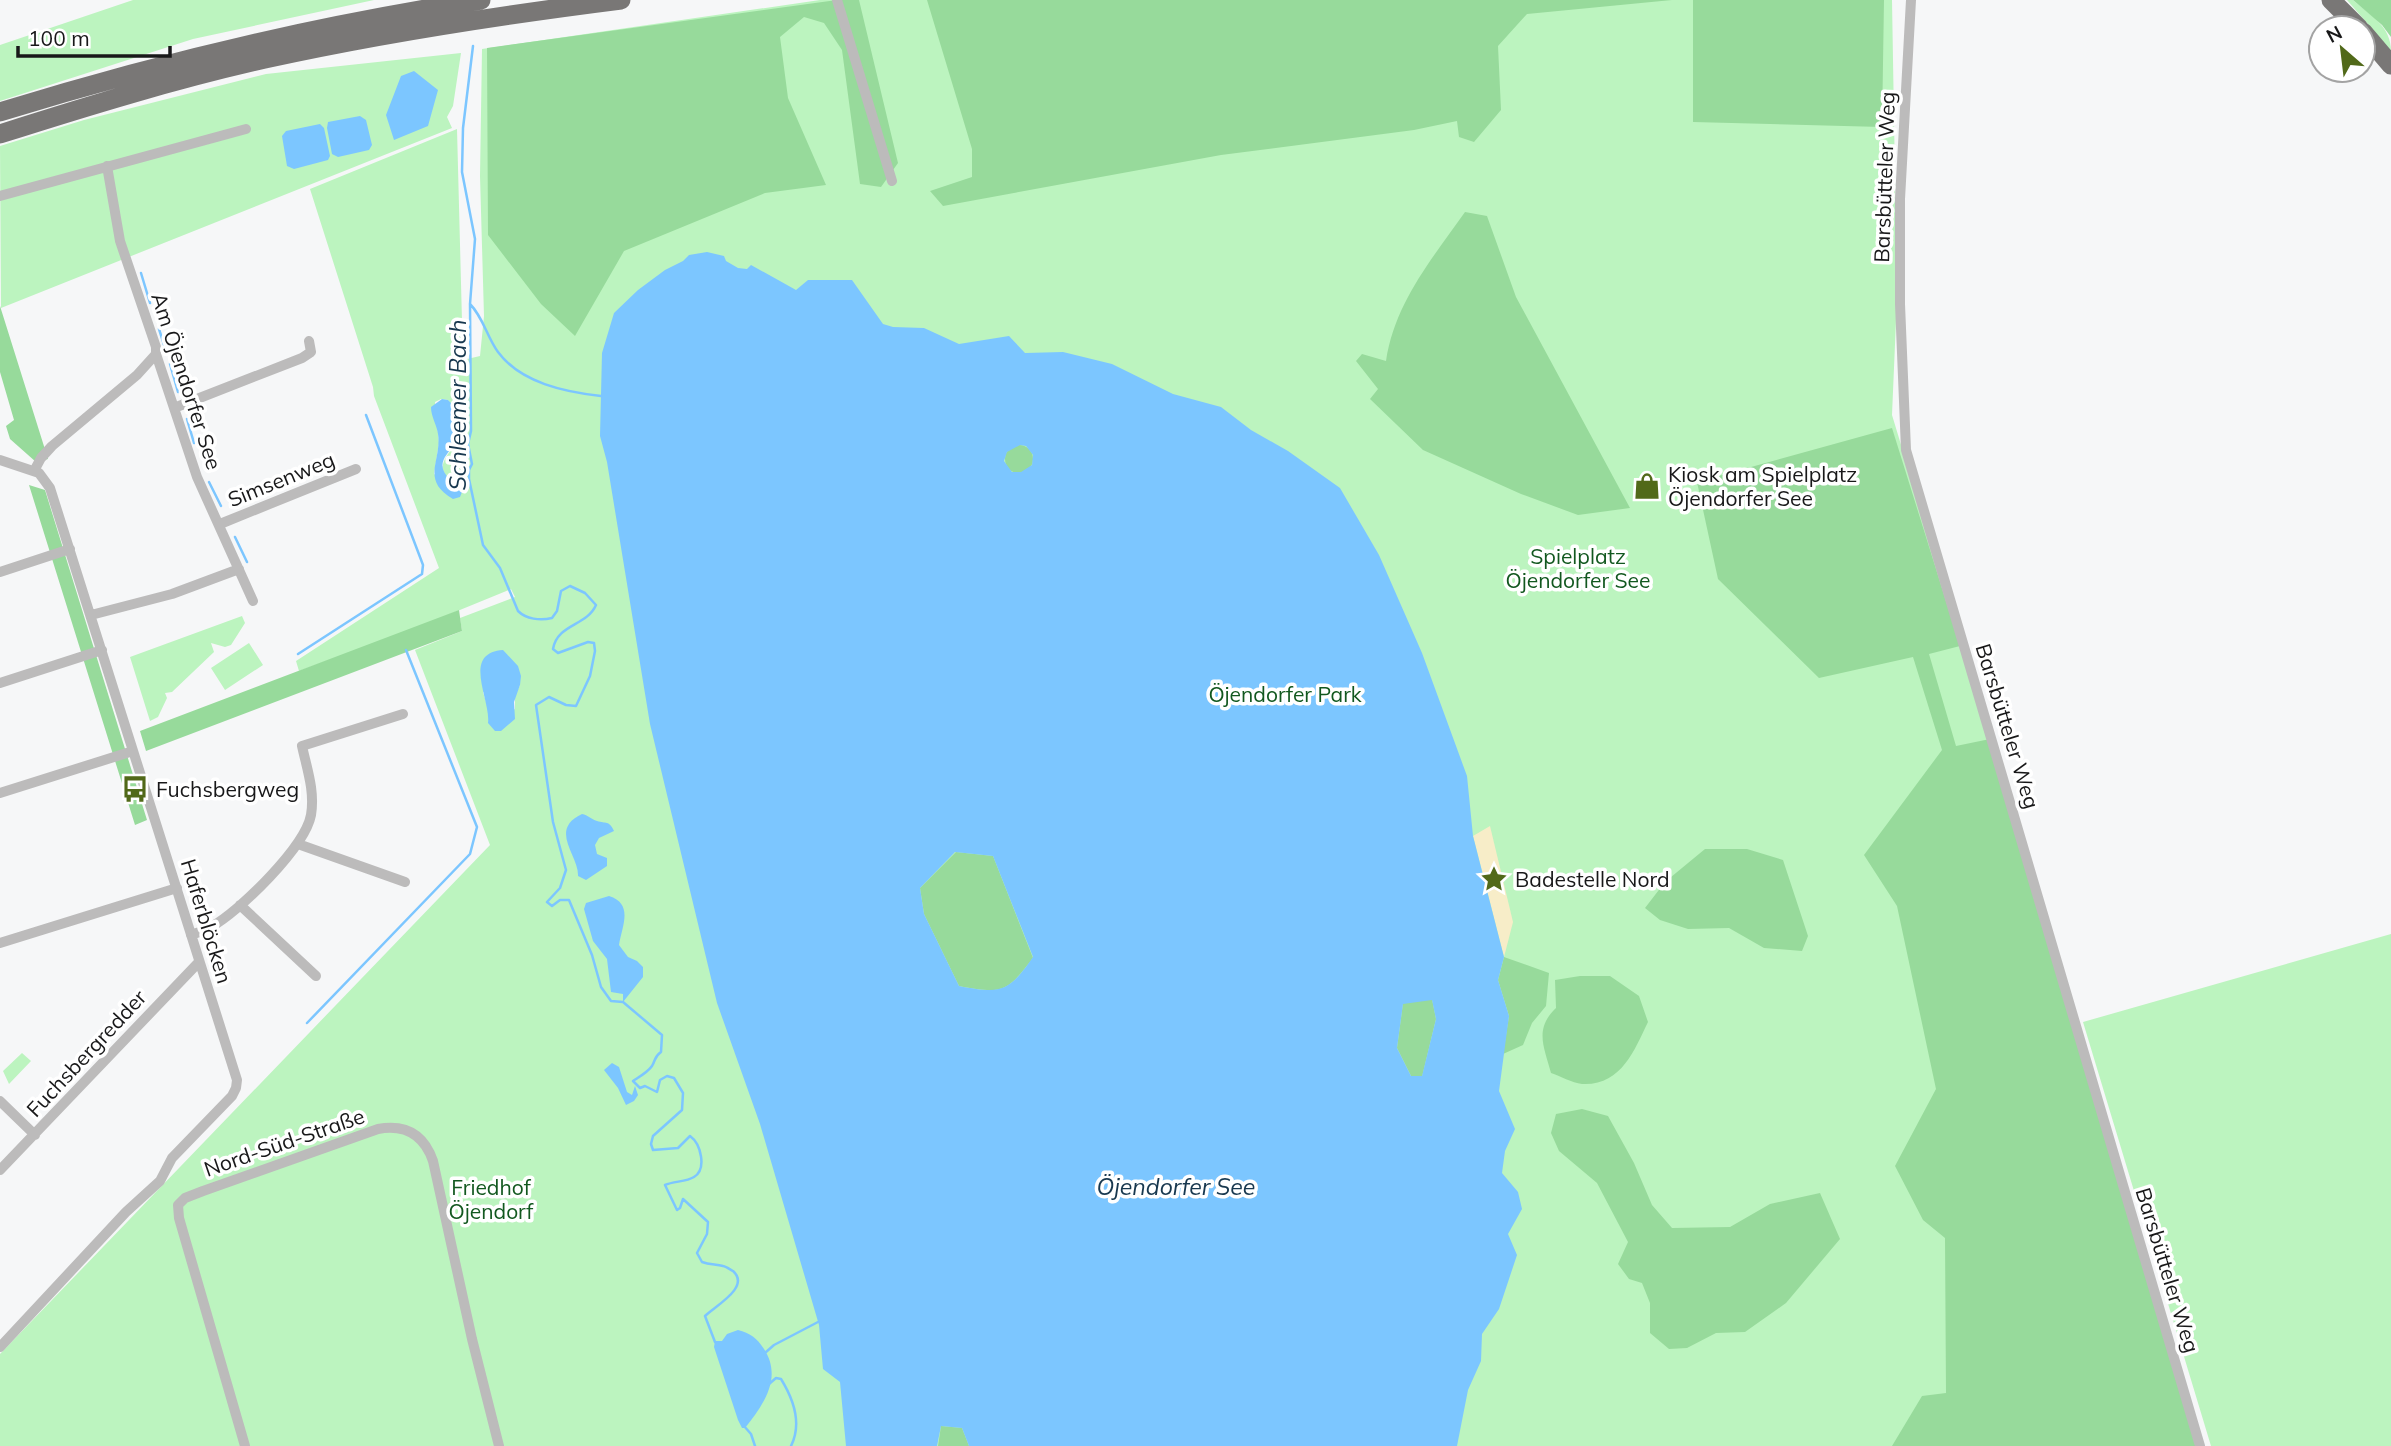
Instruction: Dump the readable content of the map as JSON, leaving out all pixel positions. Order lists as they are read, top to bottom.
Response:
{
  "streets": {
    "street": [
      "Barsbütteler Weg",
      "Am Öjendorfer See",
      "Simsenweg",
      "Haferblöcken",
      "Fuchsbergredder",
      "Nord-Süd-Straße"
    ]
  },
  "crossings": [
    ["Am Öjendorfer See", "Simsenweg"],
    ["Haferblöcken", "Fuchsbergredder"]
  ],
  "water": ["Schleemer Bach", "Öjendorfer See"],
  "parks": ["Spielplatz Öjendorfer See", "Öjendorfer Park", "Friedhof Öjendorf"],
  "places": {
    "shop": ["Kiosk am Spielplatz Öjendorfer See"],
    "bus stop": ["Fuchsbergweg"],
    "place": ["Badestelle Nord"]
  },
  "scale_bar": "100 m",
  "north": "top left"
}
